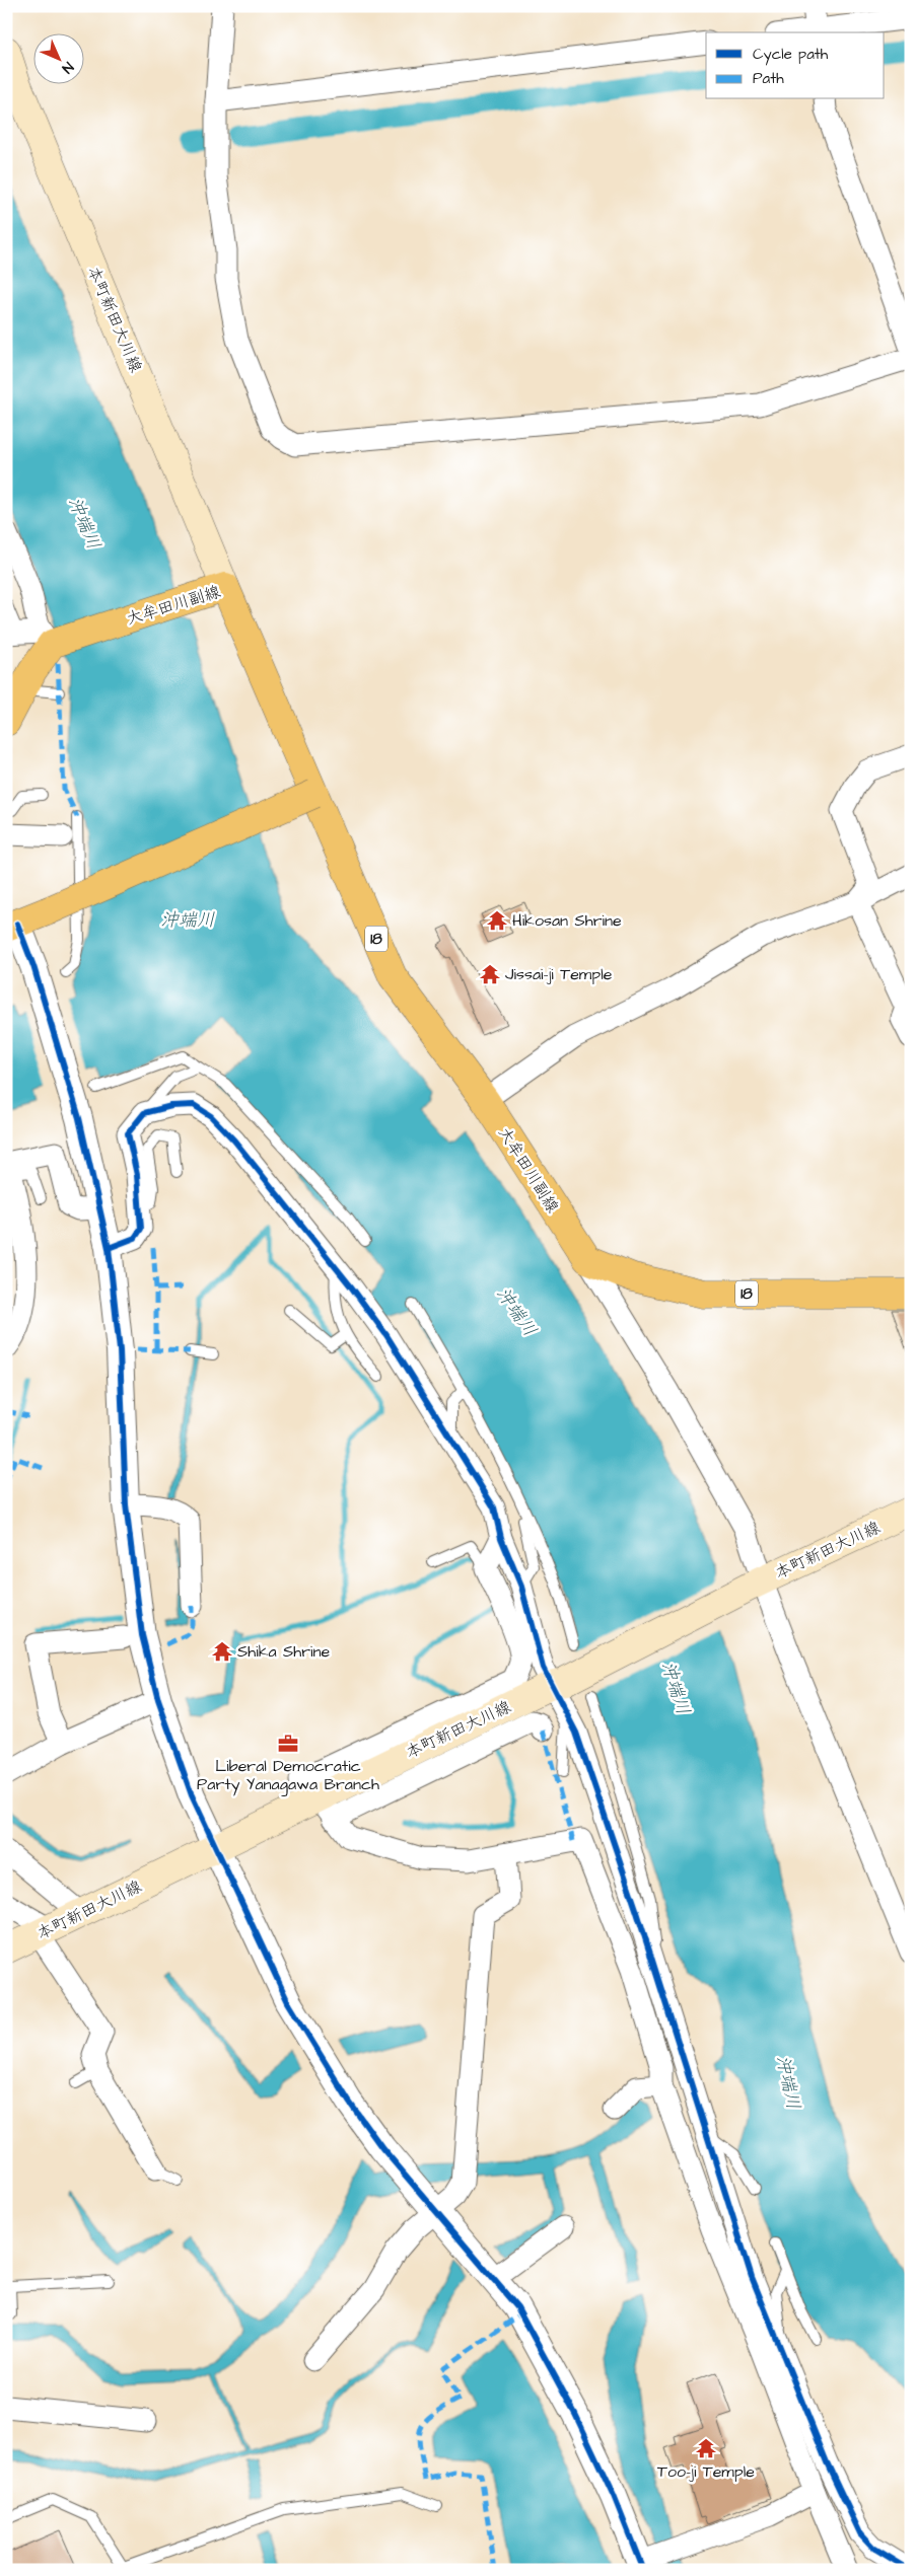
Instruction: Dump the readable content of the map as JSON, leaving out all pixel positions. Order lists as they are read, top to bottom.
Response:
{
  "streets": {
    "main road": ["本町新田大川線", "大牟田川副線", "18"]
  },
  "crossings": [
    ["本町新田大川線", "大牟田川副線"],
    ["大牟田川副線", "18"]
  ],
  "water": ["沖端川"],
  "places": {
    "temple": [
      "Hikosan Shrine",
      "Jissai-ji Temple",
      "Shika Shrine",
      "Too-ji Temple"
    ],
    "office": ["Liberal Democratic Party Yanagawa Branch"]
  },
  "legend": ["Cycle path", "Path"],
  "north": "bottom right"
}
